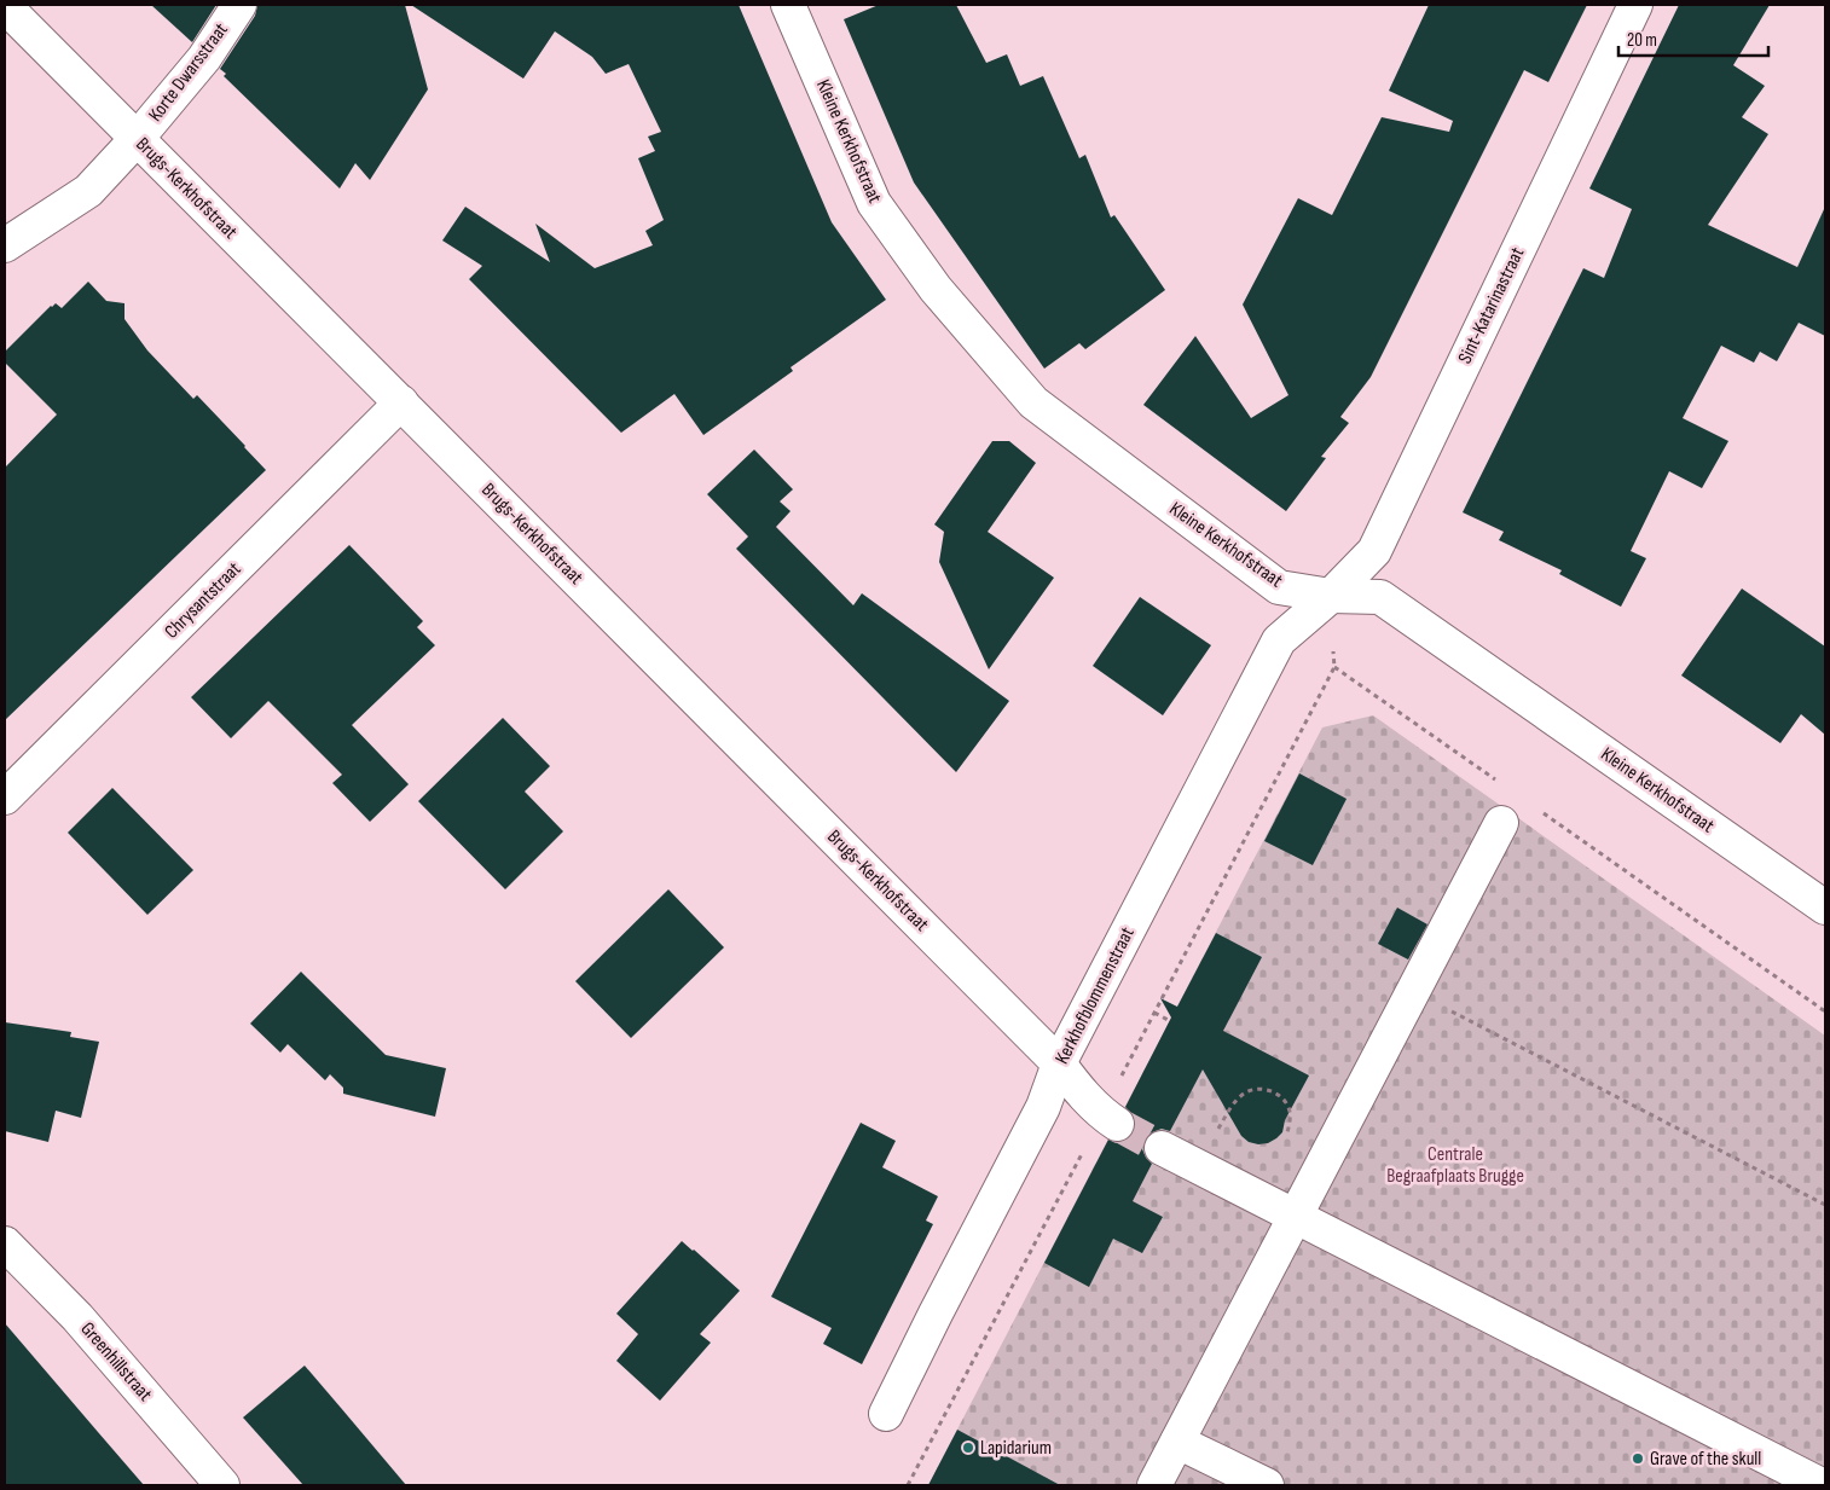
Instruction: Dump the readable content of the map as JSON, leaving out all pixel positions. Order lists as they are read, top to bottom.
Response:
{
  "streets": {
    "street": [
      "Korte Dwarsstraat",
      "Kleine Kerkhofstraat",
      "Brugs-Kerkhofstraat",
      "Sint-Katarinastraat",
      "Chrysantstraat",
      "Kerkhofblommenstraat",
      "Greenhillstraat"
    ]
  },
  "crossings": [
    ["Korte Dwarsstraat", "Brugs-Kerkhofstraat"],
    ["Kleine Kerkhofstraat", "Sint-Katarinastraat"],
    ["Kleine Kerkhofstraat", "Kerkhofblommenstraat"],
    ["Brugs-Kerkhofstraat", "Chrysantstraat"],
    ["Brugs-Kerkhofstraat", "Kerkhofblommenstraat"],
    ["Sint-Katarinastraat", "Kerkhofblommenstraat"]
  ],
  "parks": ["Centrale Begraafplaats Brugge"],
  "places": ["Lapidarium", "Grave of the skull"],
  "scale_bar": "20 m"
}
